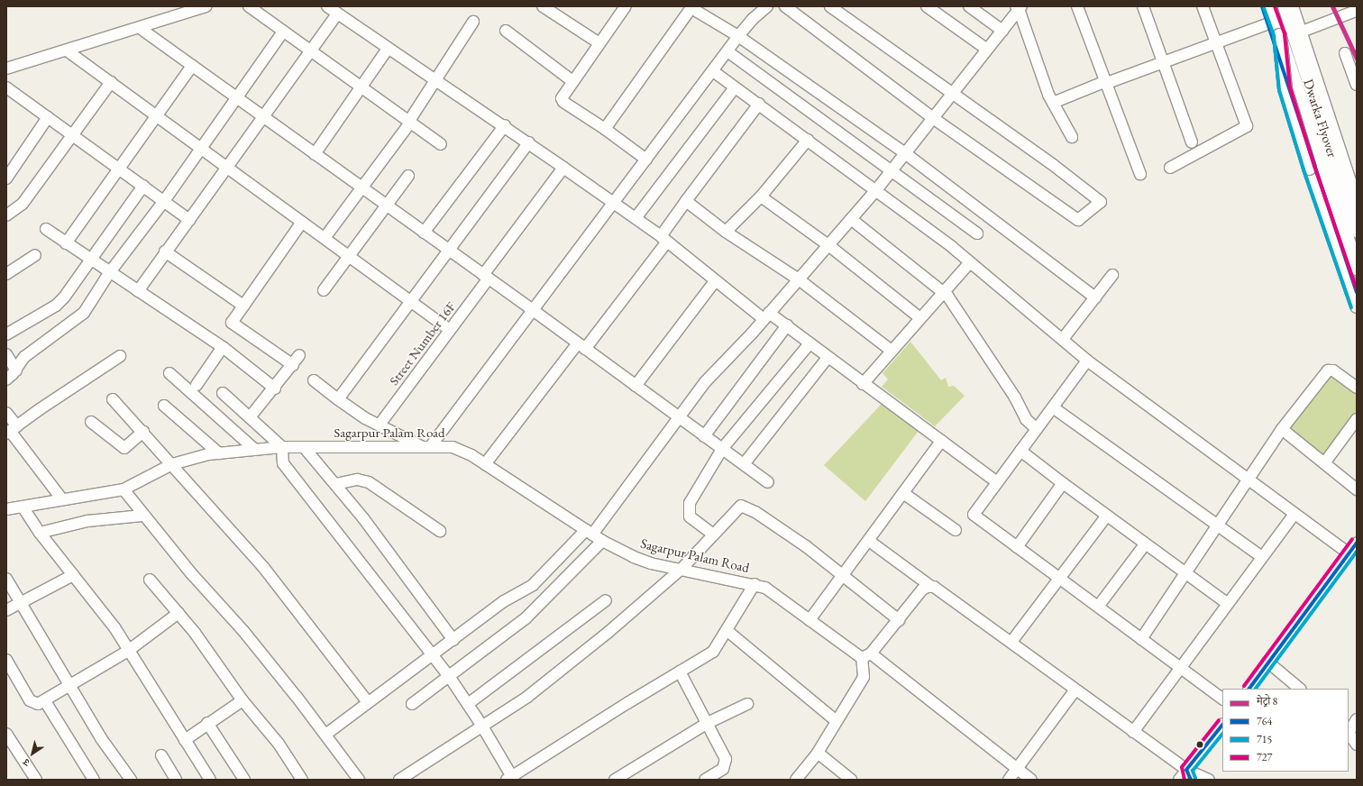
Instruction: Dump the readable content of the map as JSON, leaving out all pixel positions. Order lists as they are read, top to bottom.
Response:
{
  "streets": {
    "main road": ["Dwarka Flyover"],
    "street": ["Street Number 16F", "Sagarpur Palam Road"]
  },
  "lines": [
    "metro line 8",
    "transit line 764",
    "transit line 727",
    "transit line 715"
  ],
  "legend": [
    "मेट्रो 8",
    "764",
    "715",
    "727"
  ],
  "north": "bottom left"
}
